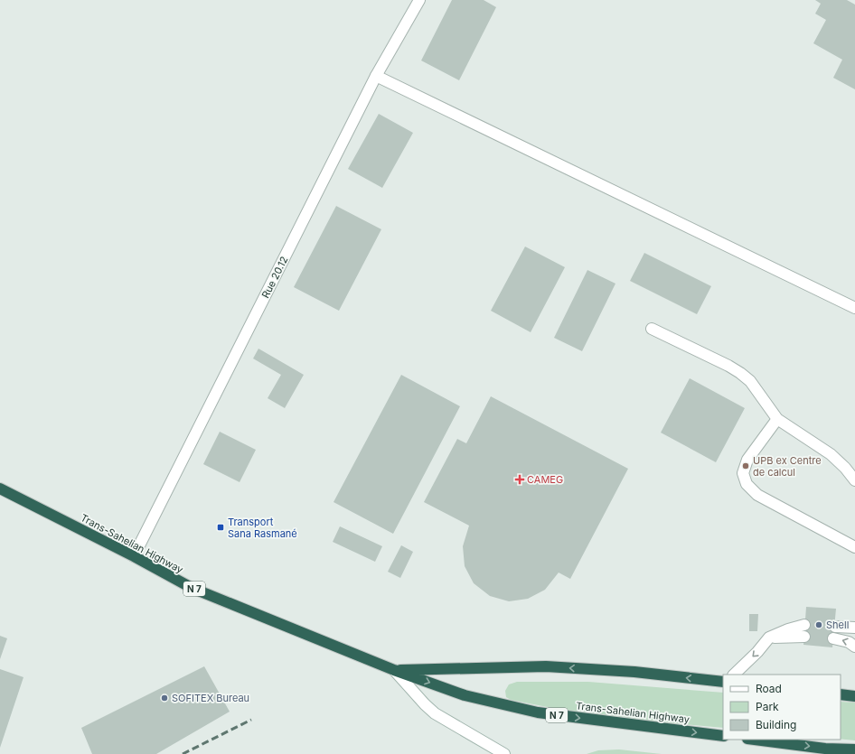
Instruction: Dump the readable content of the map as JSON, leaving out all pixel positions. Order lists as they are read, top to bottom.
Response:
{
  "streets": {
    "highway": ["Trans-Sahelian Highway", "N 7"],
    "street": ["Rue 20.12"]
  },
  "crossings": [
    ["Rue 20.12", "Trans-Sahelian Highway"]
  ],
  "places": {
    "other": ["UPB ex Centre de calcul", "Shell", "SOFITEX Bureau"],
    "health": ["CAMEG"],
    "transit": ["Transport Sana Rasmané"]
  },
  "legend": ["Road", "Park", "Building"]
}
